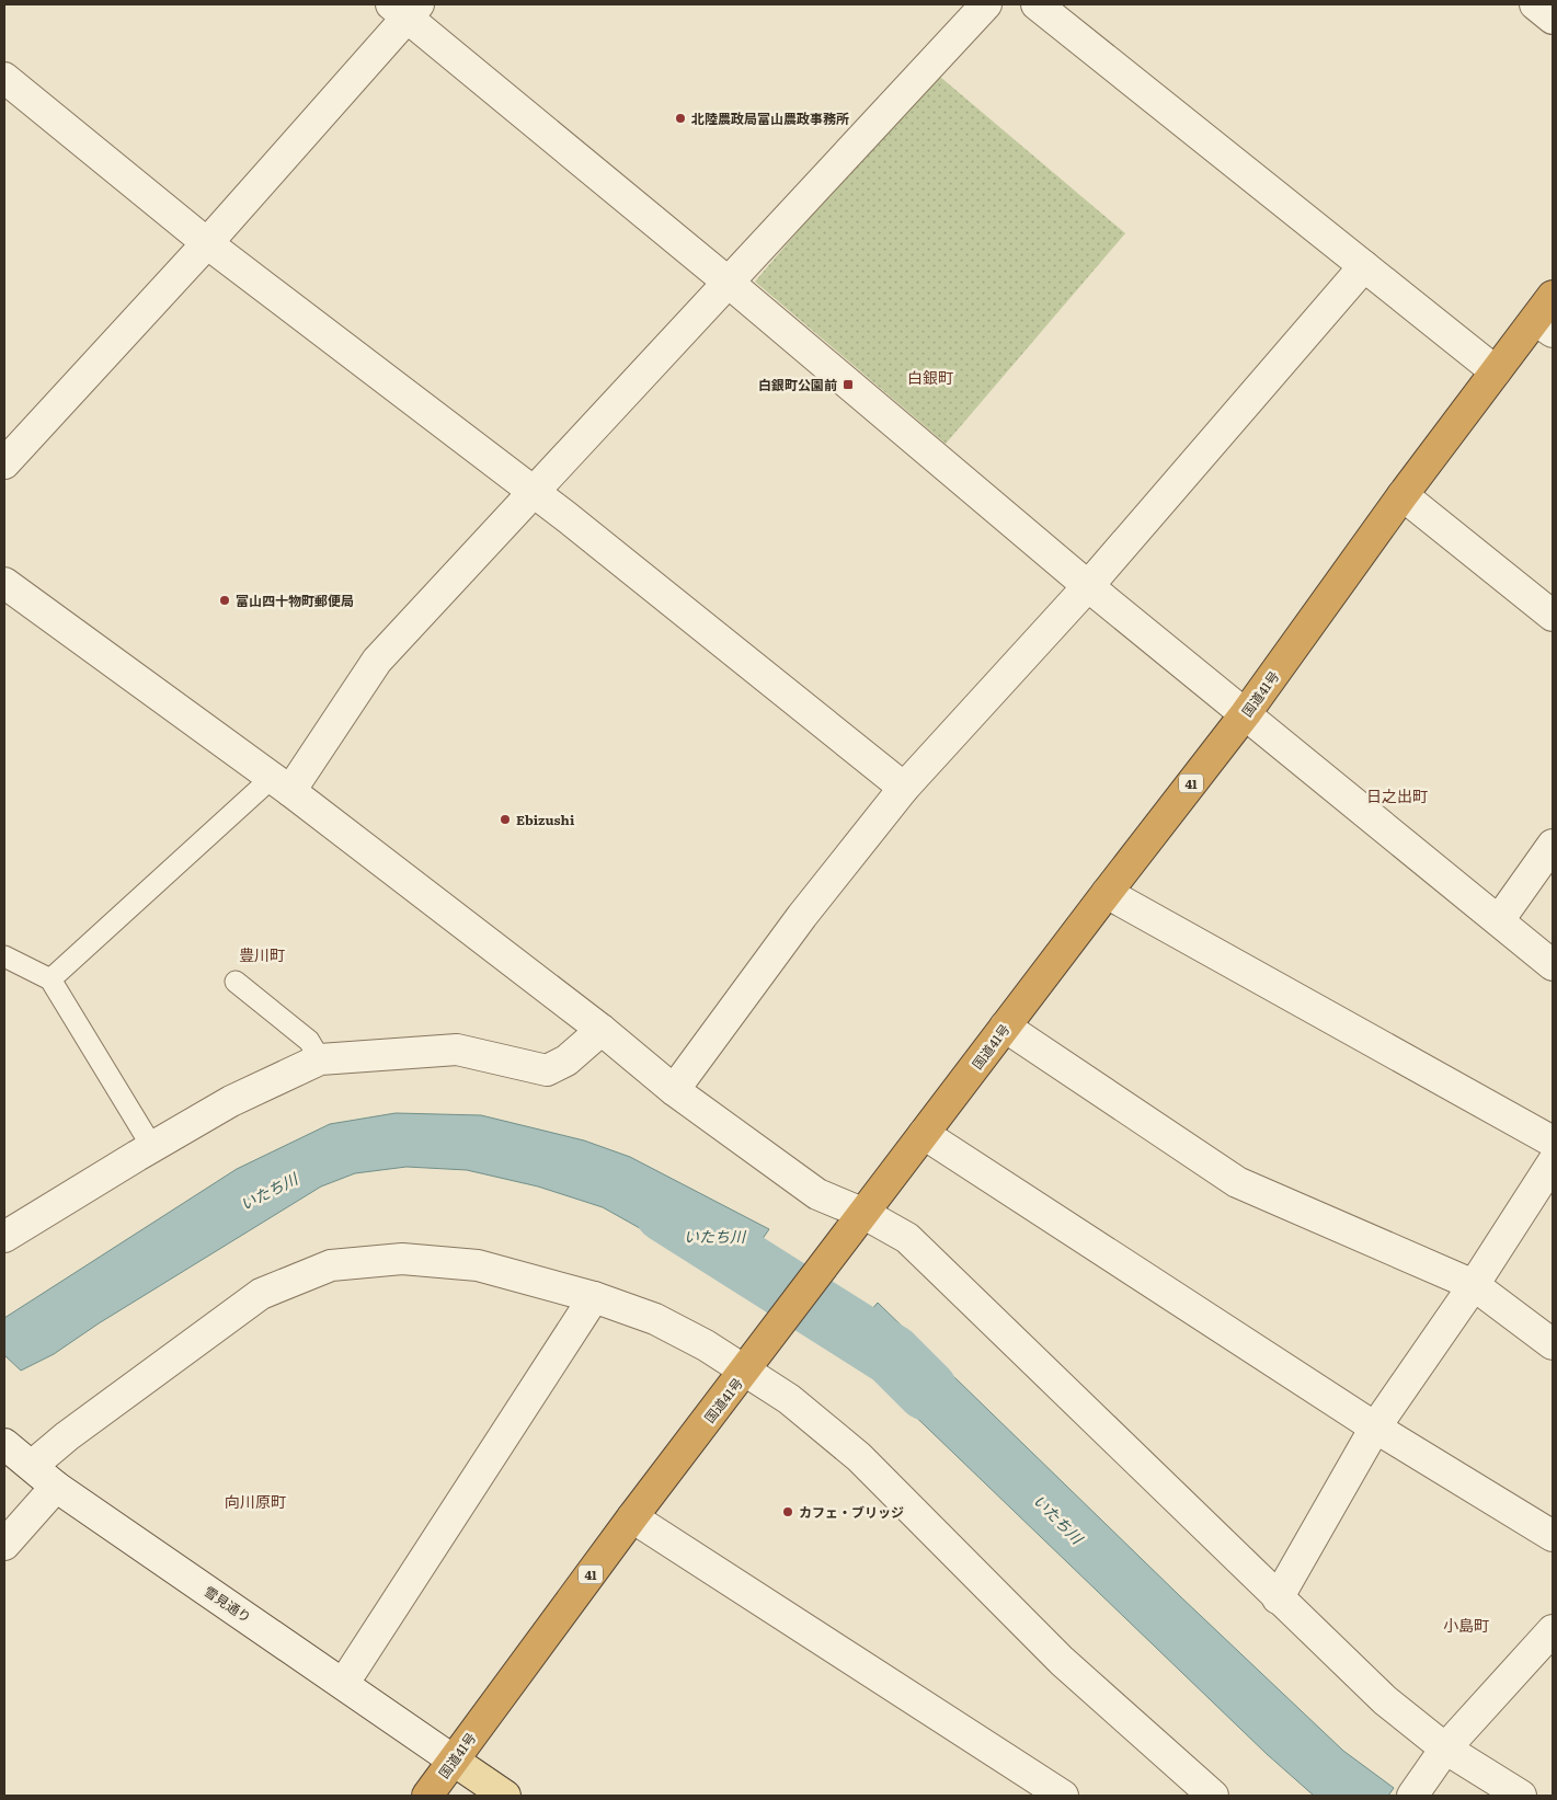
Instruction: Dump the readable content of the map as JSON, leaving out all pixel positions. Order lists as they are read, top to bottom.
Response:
{
  "streets": {
    "highway": ["国道41号", "41"],
    "street": ["雪見通り"]
  },
  "crossings": [
    ["国道41号", "雪見通り"]
  ],
  "districts": [
    "白銀町",
    "日之出町",
    "豊川町",
    "向川原町",
    "小島町"
  ],
  "water": ["いたち川"],
  "places": {
    "other": [
      "北陸農政局富山農政事務所",
      "富山四十物町郵便局",
      "Ebizushi",
      "カフェ・ブリッジ"
    ],
    "transit": ["白銀町公園前"]
  }
}
